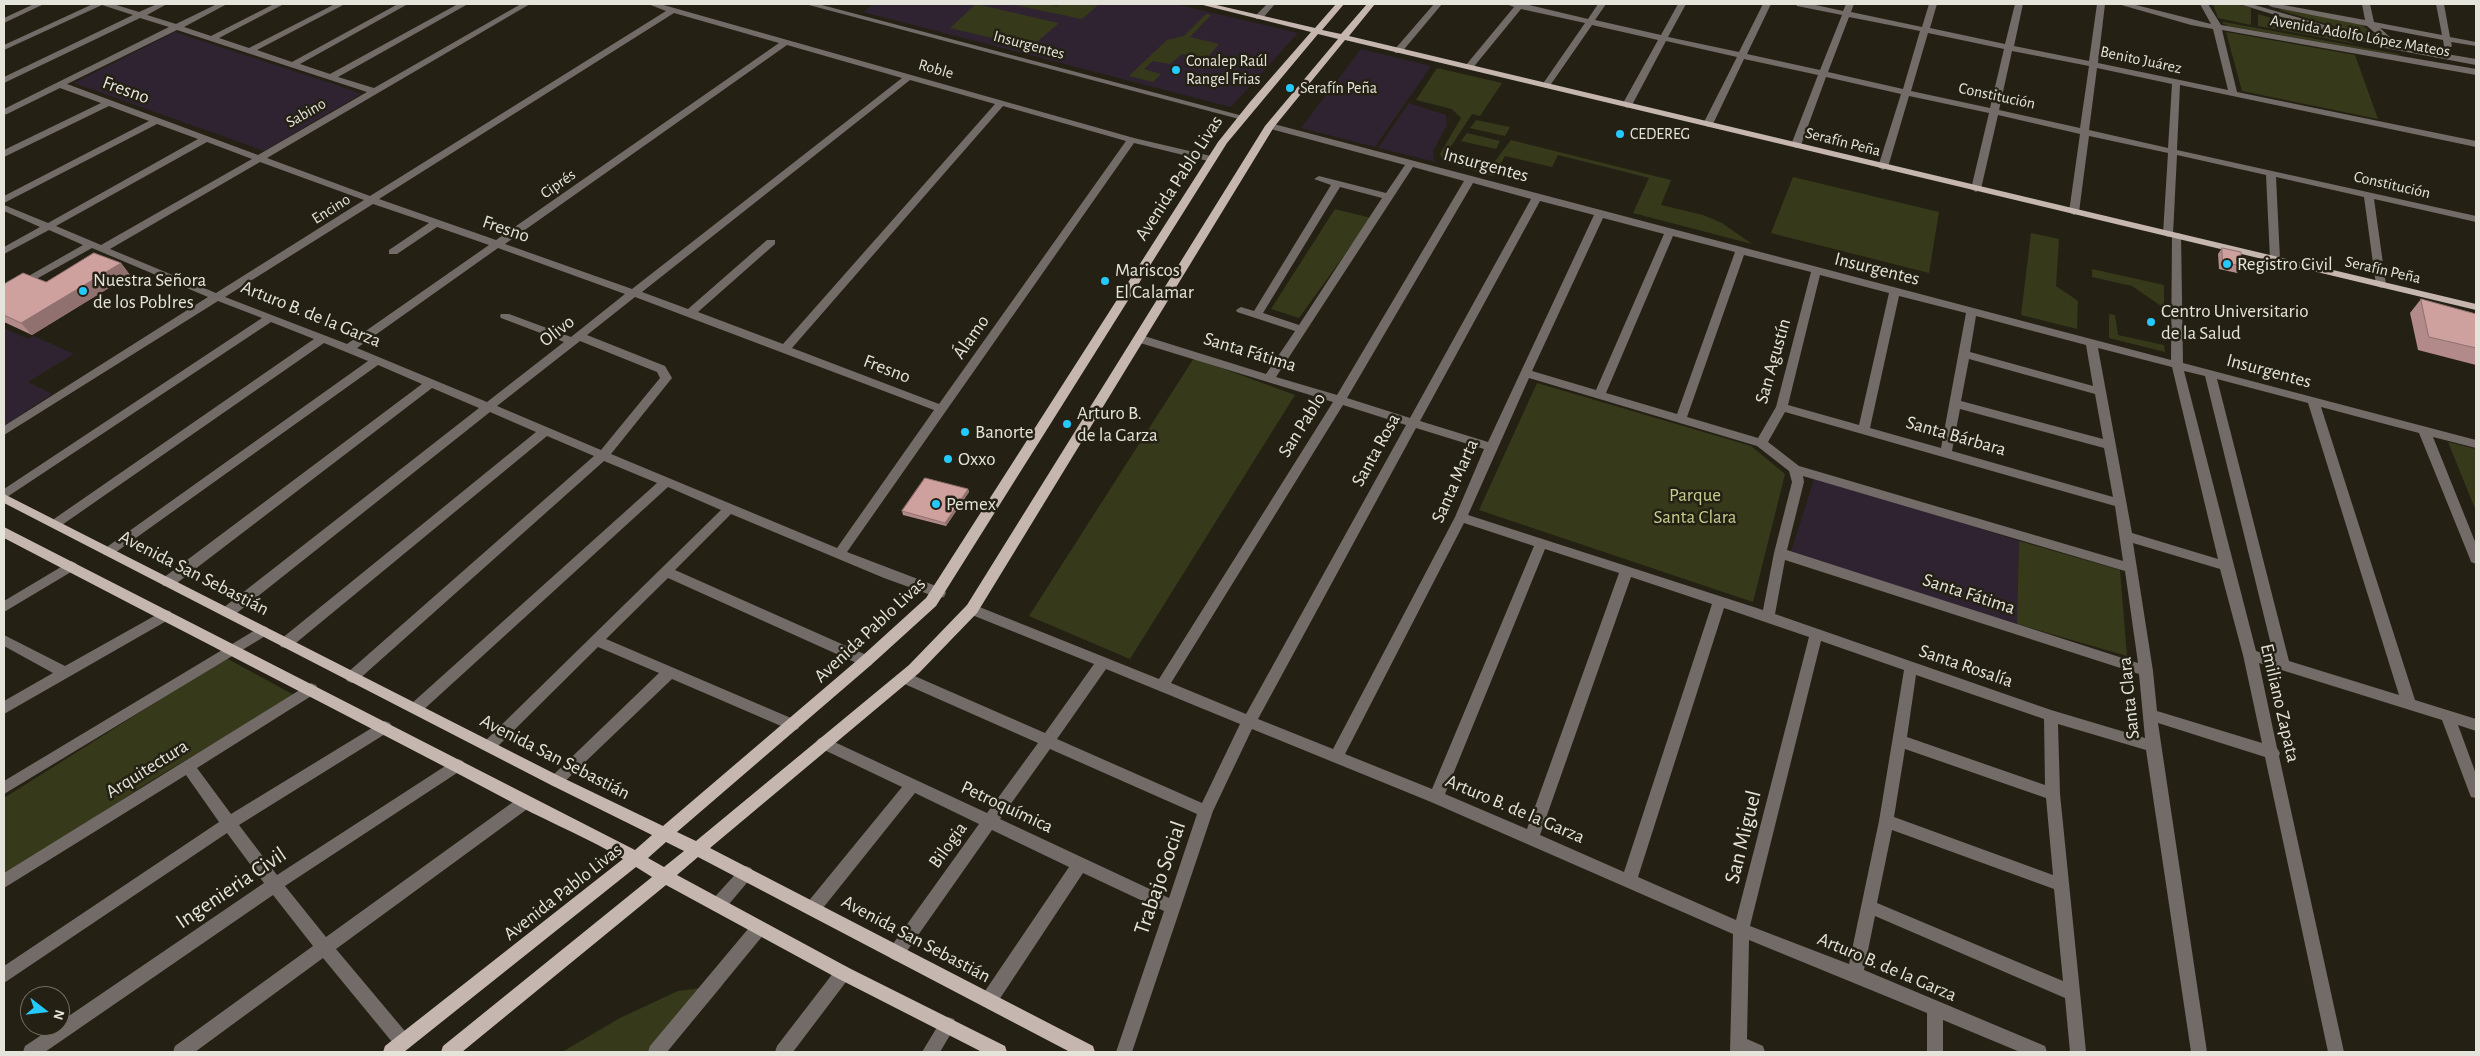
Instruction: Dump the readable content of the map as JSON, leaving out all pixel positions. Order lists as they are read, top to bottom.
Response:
{
  "streets": {
    "main road": ["Serafín Peña", "Avenida Pablo Livas", "Avenida San Sebastián"],
    "street": [
      "Avenida Adolfo López Mateos",
      "Insurgentes",
      "Benito Juárez",
      "Roble",
      "Fresno",
      "Constitución",
      "Sabino",
      "Ciprés",
      "Encino",
      "Arturo B. de la Garza",
      "Olivo",
      "Álamo",
      "Santa Fátima",
      "San Agustín",
      "San Pablo",
      "Santa Bárbara",
      "Santa Rosa",
      "Santa Marta",
      "Santa Rosalía",
      "Santa Clara",
      "Emiliano Zapata",
      "Arquitectura",
      "Petroquímica",
      "San Miguel",
      "Bilogia",
      "Trabajo Social",
      "Ingenieria Civil"
    ]
  },
  "crossings": [
    ["Insurgentes", "Avenida Pablo Livas"],
    ["Insurgentes", "San Agustín"],
    ["Insurgentes", "San Pablo"],
    ["Insurgentes", "Santa Rosa"],
    ["Insurgentes", "Santa Marta"],
    ["Insurgentes", "Santa Clara"],
    ["Insurgentes", "Emiliano Zapata"],
    ["Benito Juárez", "Emiliano Zapata"],
    ["Roble", "Avenida Pablo Livas"],
    ["Roble", "Ciprés"],
    ["Roble", "Encino"],
    ["Roble", "Olivo"],
    ["Roble", "Álamo"],
    ["Fresno", "Sabino"],
    ["Fresno", "Ciprés"],
    ["Fresno", "Encino"],
    ["Fresno", "Olivo"],
    ["Fresno", "Álamo"],
    ["Constitución", "Emiliano Zapata"],
    ["Sabino", "Arturo B. de la Garza"],
    ["Serafín Peña", "Avenida Pablo Livas"],
    ["Serafín Peña", "Emiliano Zapata"],
    ["Avenida Pablo Livas", "Arturo B. de la Garza"],
    ["Avenida Pablo Livas", "Avenida San Sebastián"],
    ["Ciprés", "Arturo B. de la Garza"],
    ["Encino", "Arturo B. de la Garza"],
    ["Arturo B. de la Garza", "Olivo"],
    ["Arturo B. de la Garza", "Álamo"],
    ["Arturo B. de la Garza", "San Pablo"],
    ["Arturo B. de la Garza", "Santa Rosa"],
    ["Arturo B. de la Garza", "Santa Marta"],
    ["Arturo B. de la Garza", "San Miguel"],
    ["Arturo B. de la Garza", "Bilogia"],
    ["Arturo B. de la Garza", "Trabajo Social"],
    ["Olivo", "Avenida San Sebastián"],
    ["Santa Fátima", "San Pablo"],
    ["Santa Fátima", "Santa Rosa"],
    ["Santa Fátima", "Santa Marta"],
    ["Santa Fátima", "Santa Clara"],
    ["San Agustín", "Santa Bárbara"],
    ["Santa Bárbara", "Santa Clara"],
    ["Santa Rosa", "Trabajo Social"],
    ["Santa Marta", "Santa Rosalía"],
    ["Avenida San Sebastián", "Bilogia"],
    ["Santa Rosalía", "Santa Clara"],
    ["Santa Rosalía", "San Miguel"],
    ["Petroquímica", "Bilogia"],
    ["Petroquímica", "Trabajo Social"]
  ],
  "parks": ["Parque Santa Clara"],
  "places": [
    "Conalep Raúl Rangel Frias",
    "Serafín Peña",
    "CEDEREG",
    "Registro Civil",
    "Mariscos El Calamar",
    "Nuestra Señora de los Poblres",
    "Centro Universitario de la Salud",
    "Arturo B. de la Garza",
    "Banorte",
    "Oxxo",
    "Pemex"
  ],
  "north": "right"
}
